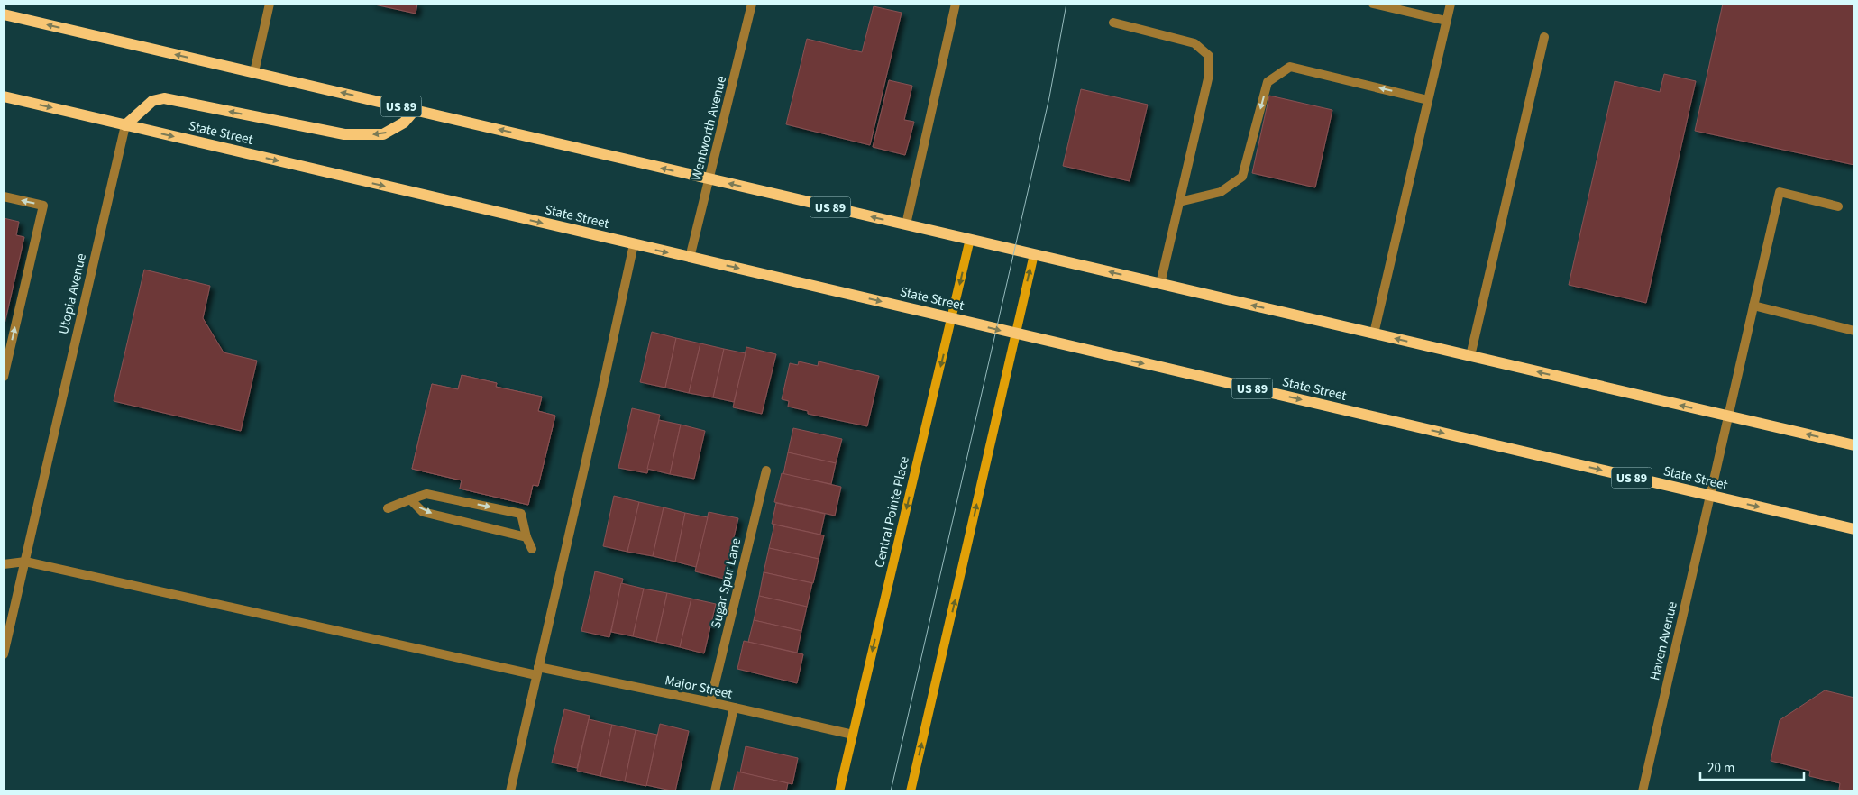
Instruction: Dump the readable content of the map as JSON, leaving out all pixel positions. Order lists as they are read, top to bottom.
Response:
{
  "streets": {
    "main road": ["US 89", "State Street"],
    "street": [
      "Wentworth Avenue",
      "Utopia Avenue",
      "Central Pointe Place",
      "Sugar Spur Lane",
      "Haven Avenue",
      "Major Street"
    ]
  },
  "crossings": [
    ["US 89", "Wentworth Avenue"],
    ["US 89", "Central Pointe Place"],
    ["US 89", "Haven Avenue"],
    ["Wentworth Avenue", "State Street"],
    ["State Street", "Utopia Avenue"],
    ["State Street", "Central Pointe Place"],
    ["State Street", "Haven Avenue"],
    ["Utopia Avenue", "Major Street"],
    ["Central Pointe Place", "Major Street"],
    ["Sugar Spur Lane", "Major Street"]
  ],
  "scale_bar": "20 m"
}
